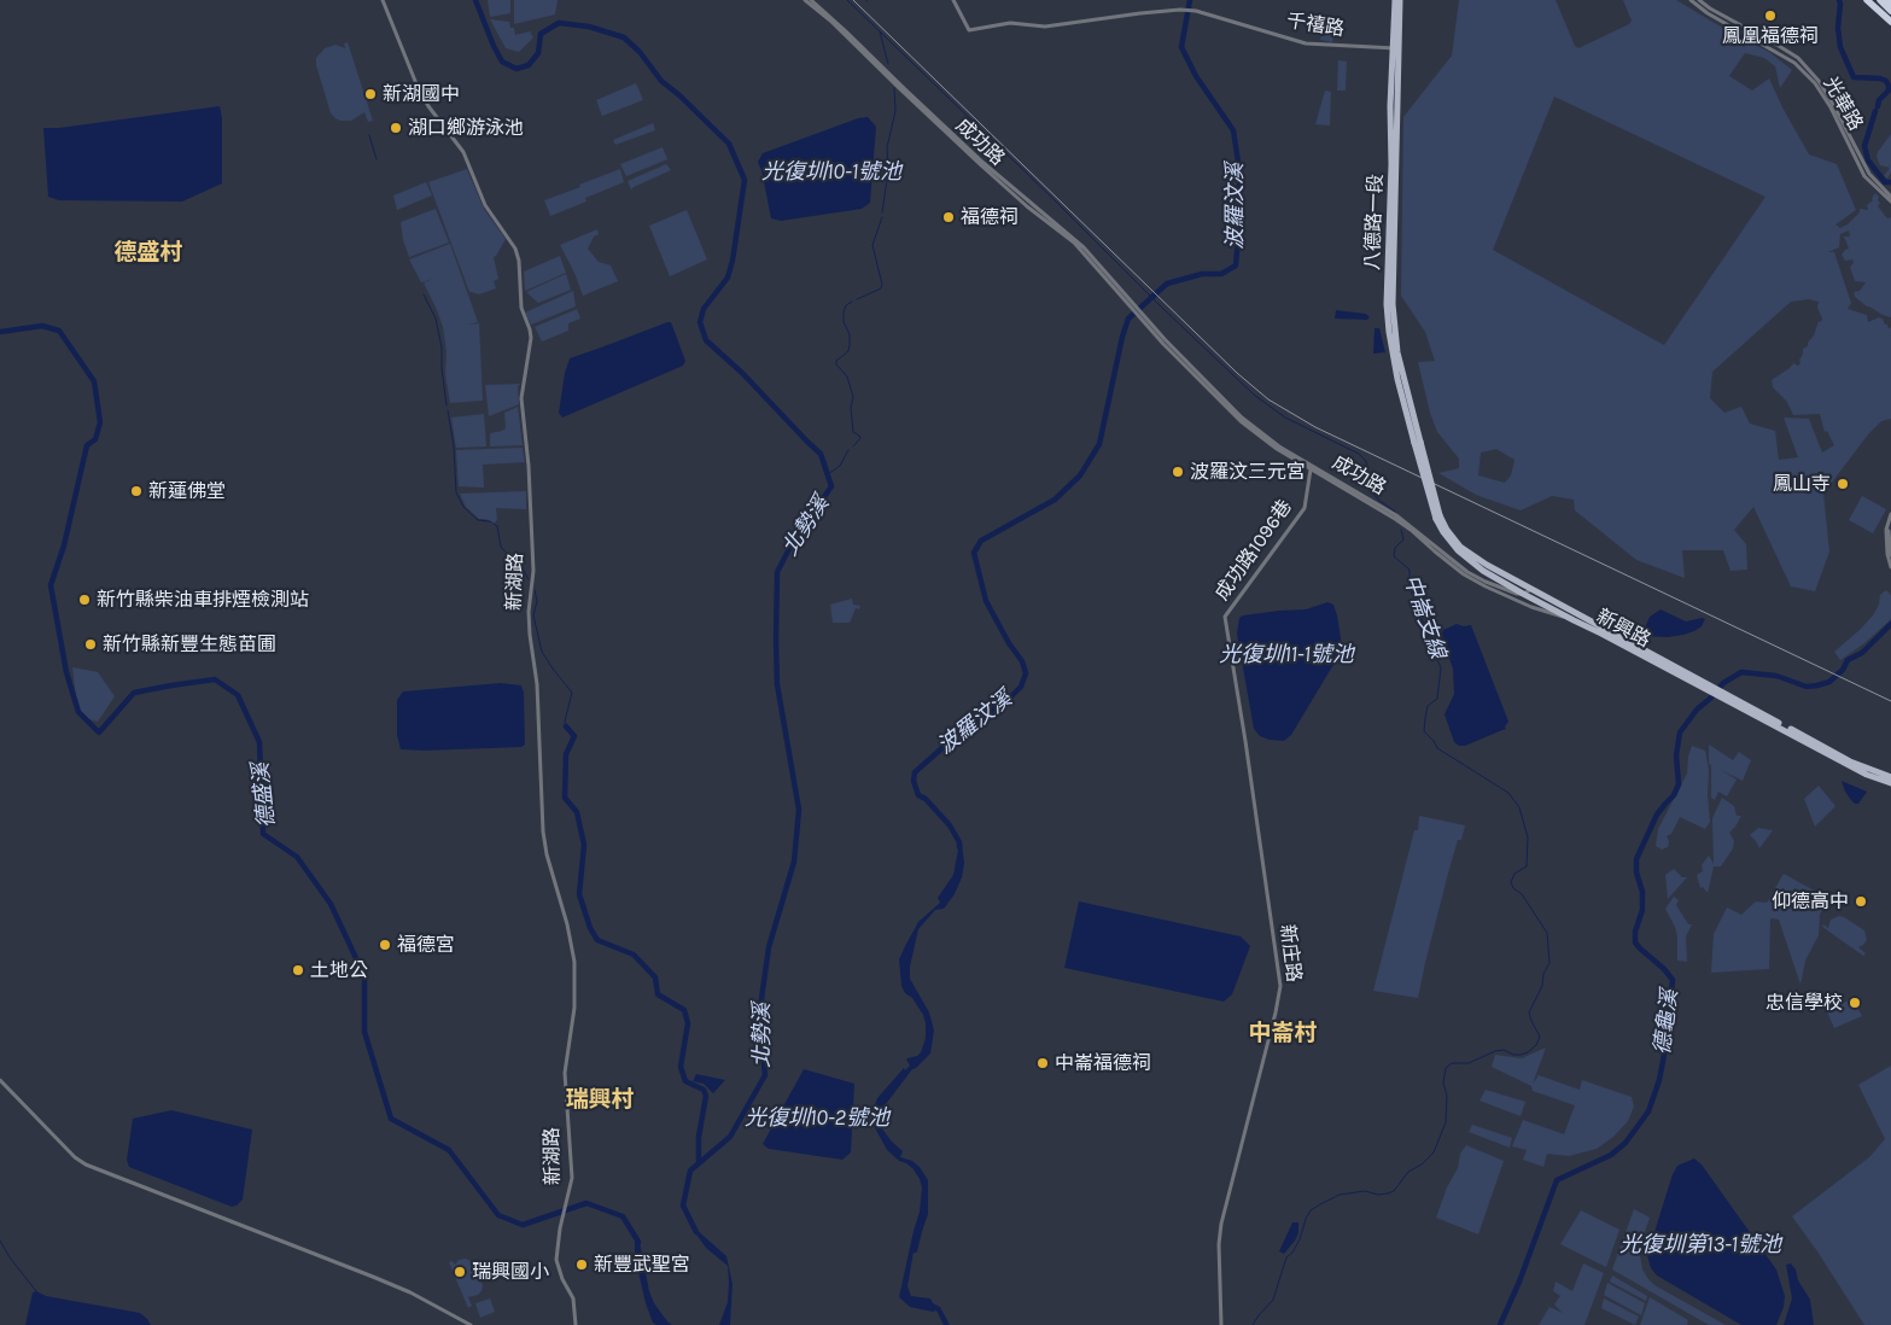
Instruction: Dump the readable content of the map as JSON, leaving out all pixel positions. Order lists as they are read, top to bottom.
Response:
{
  "streets": {
    "main road": ["八德路一段", "新興路"],
    "street": [
      "千禧路",
      "光華路",
      "成功路",
      "成功路1096巷",
      "新湖路",
      "新庄路"
    ]
  },
  "crossings": [
    ["千禧路", "八德路一段"],
    ["成功路", "成功路1096巷"],
    ["成功路", "新興路"],
    ["成功路1096巷", "新庄路"]
  ],
  "districts": ["德盛村", "中崙村", "瑞興村"],
  "water": [
    "光復圳10-1號池",
    "波羅汶溪",
    "北勢溪",
    "中崙支線",
    "光復圳11-1號池",
    "德盛溪",
    "德龜溪",
    "光復圳10-2號池",
    "光復圳第13-1號池"
  ],
  "places": [
    "鳳凰福德祠",
    "新湖國中",
    "湖口鄉游泳池",
    "福德祠",
    "波羅汶三元宮",
    "鳳山寺",
    "新蓮佛堂",
    "新竹縣柴油車排煙檢測站",
    "新竹縣新豐生態苗圃",
    "仰德高中",
    "福德宮",
    "土地公",
    "忠信學校",
    "中崙福德祠",
    "新豐武聖宮",
    "瑞興國小"
  ]
}
